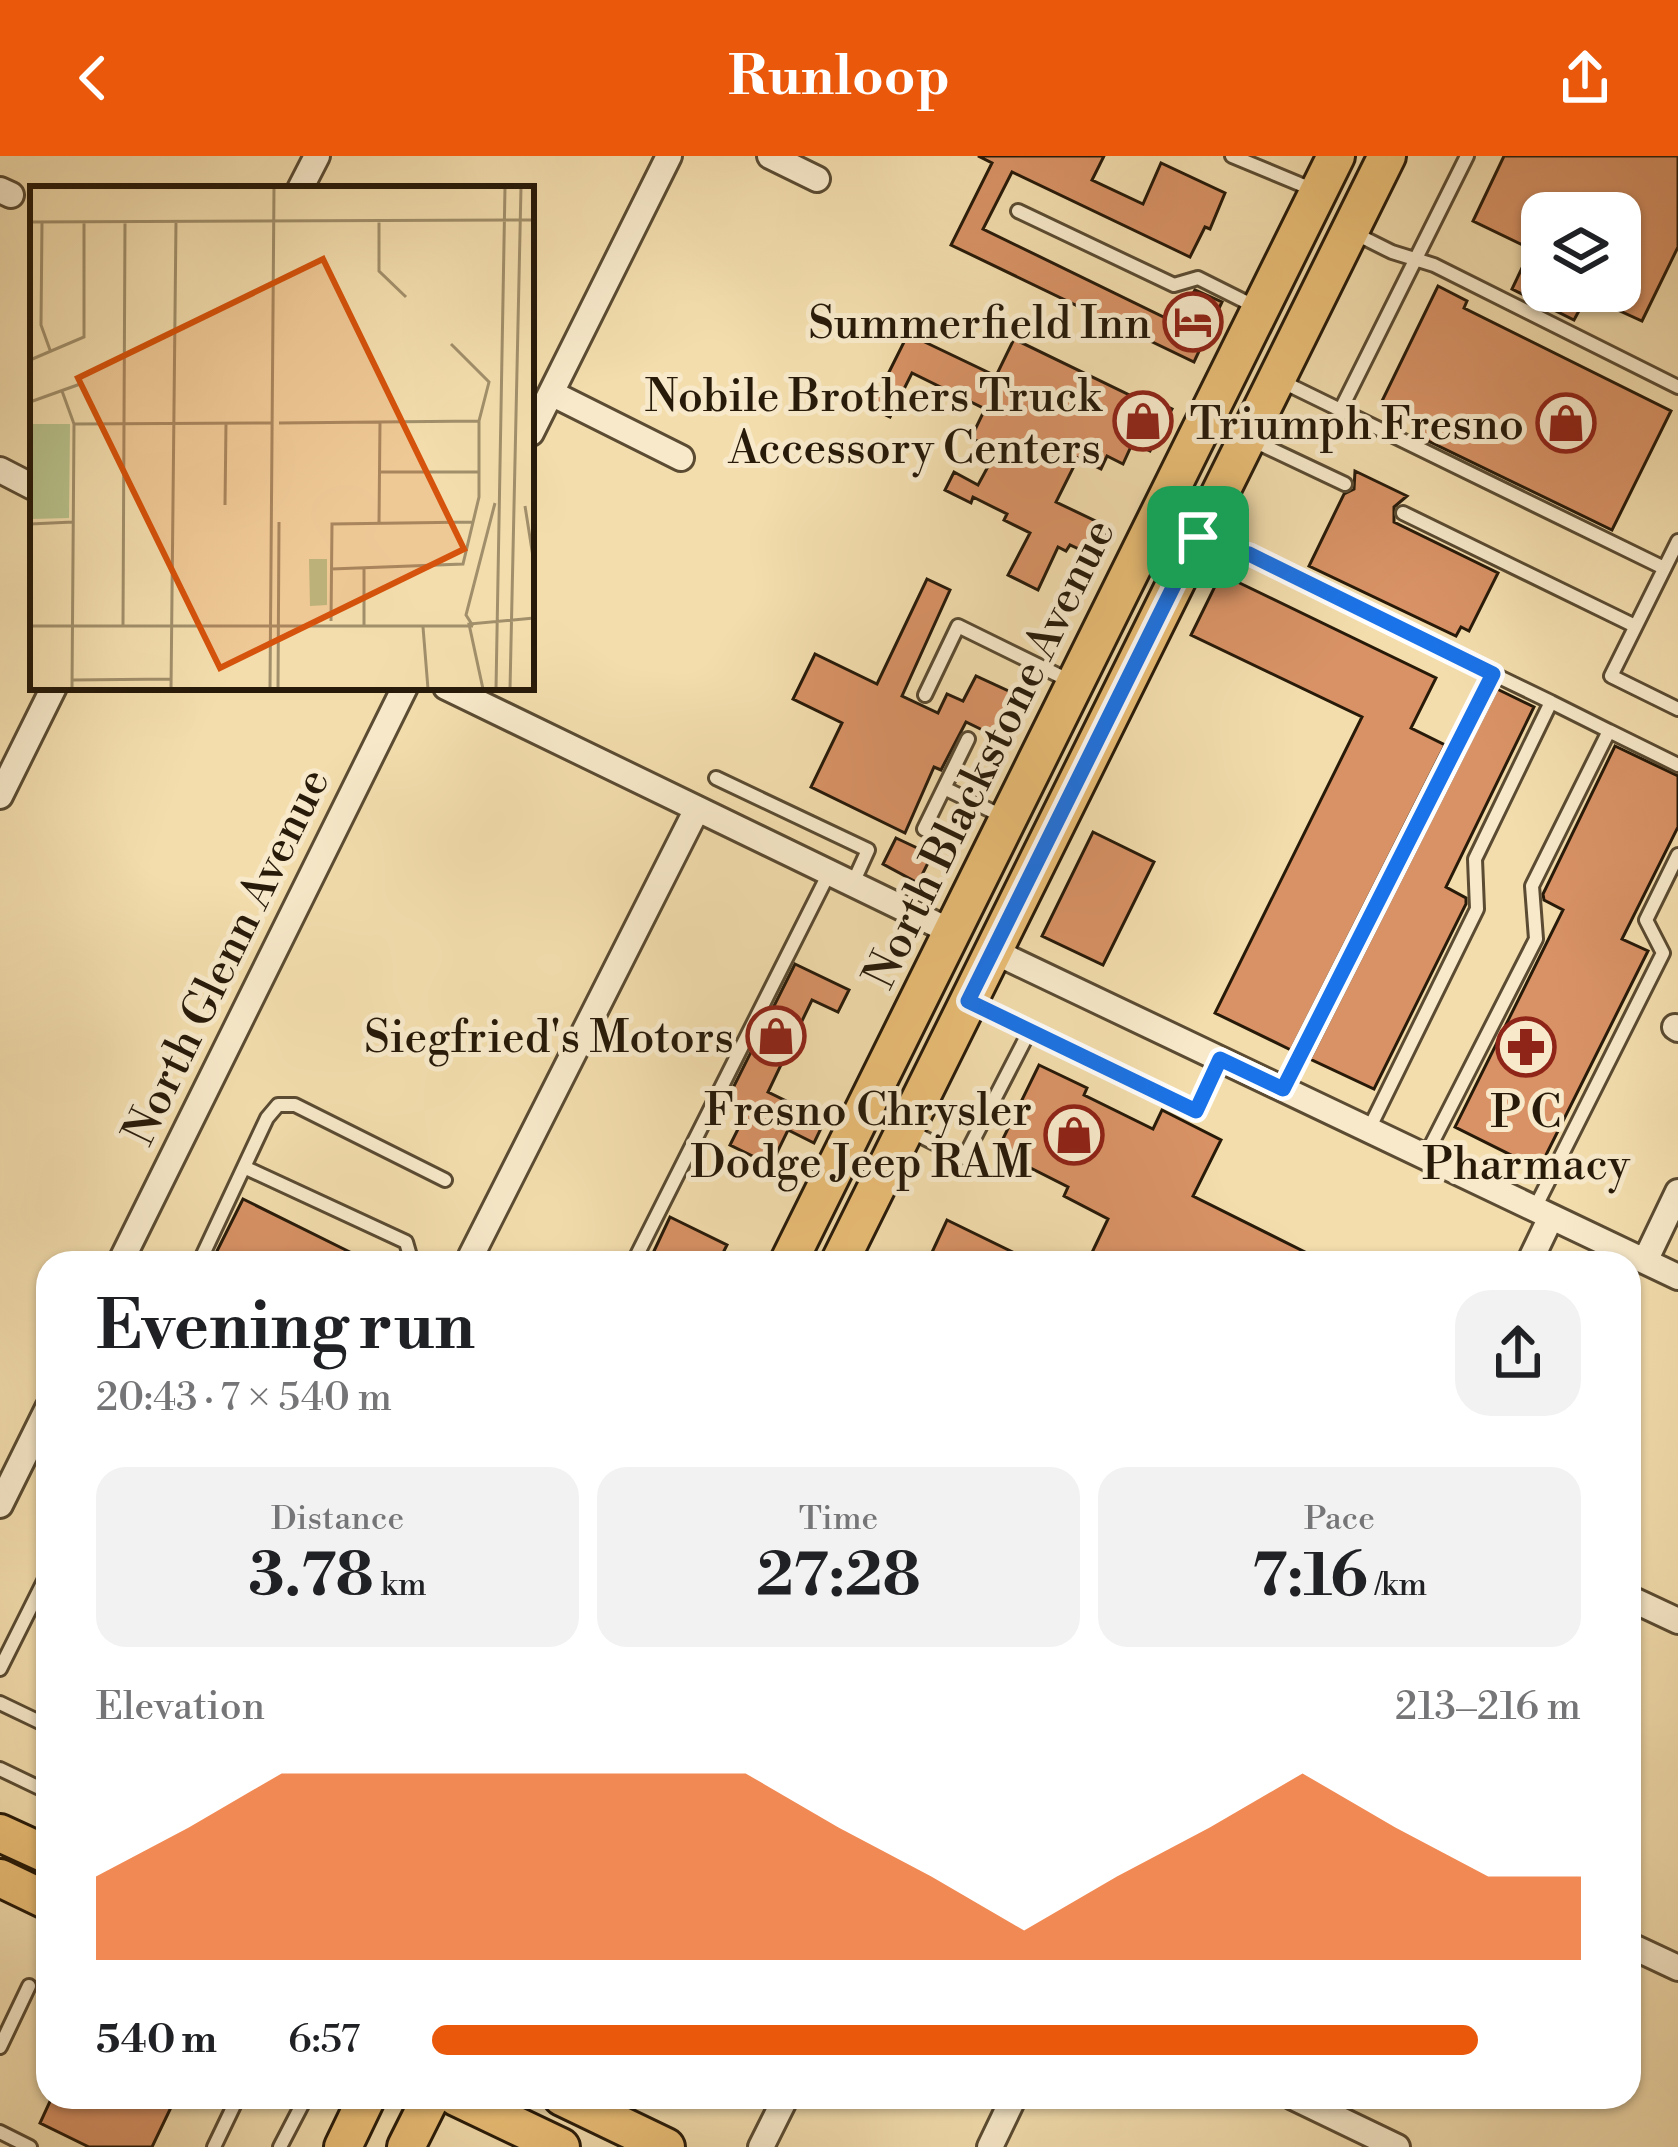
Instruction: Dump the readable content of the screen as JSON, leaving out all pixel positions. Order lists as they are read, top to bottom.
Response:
{
  "streets": {
    "main road": ["North Blackstone Avenue"],
    "street": ["North Glenn Avenue"]
  },
  "places": {
    "hotel": ["Summerfield Inn"],
    "shop": [
      "Nobile Brothers Truck Accessory Centers",
      "Triumph Fresno",
      "Siegfried's Motors",
      "Fresno Chrysler Dodge Jeep RAM"
    ],
    "pharmacy": ["P C Pharmacy"]
  },
  "page": {
    "header": "Runloop",
    "heading": ["Evening run", "20:43 · 7 × 540 m"],
    "stats": [
      ["Distance", "3.78 km"],
      ["Time", "27:28"],
      ["Pace", "7:16 /km"]
    ],
    "chart": ["Elevation", "213–216 m"],
    "list": [
      {
        "name": "540 m",
        "note": "6:57"
      }
    ]
  }
}
